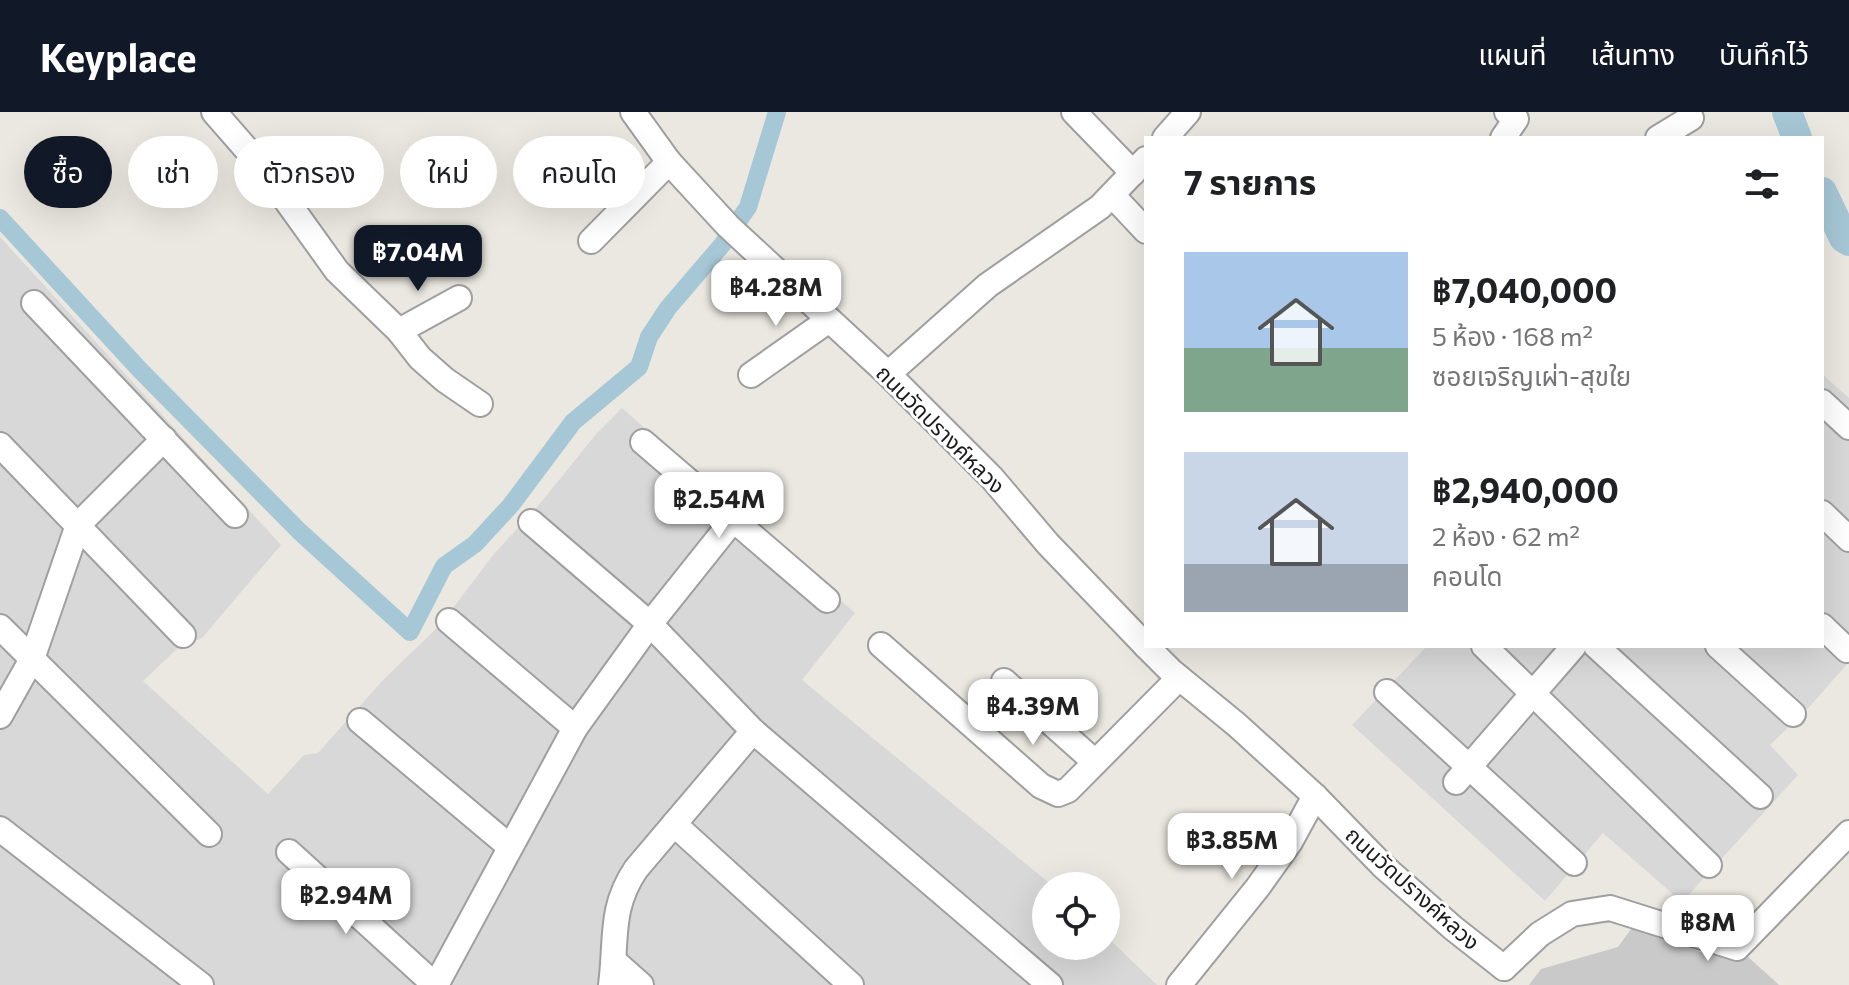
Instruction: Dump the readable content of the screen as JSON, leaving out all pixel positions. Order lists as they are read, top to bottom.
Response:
{
  "streets": {
    "street": ["ถนนวัดปรางค์หลวง"]
  },
  "page": {
    "header": "Keyplace",
    "nav": ["แผนที่", "เส้นทาง", "บันทึกไว้"],
    "chip": [
      "ซื้อ",
      "เช่า",
      "ตัวกรอง",
      "ใหม่",
      "คอนโด"
    ],
    "heading": "7 รายการ",
    "price": [
      "฿7.04M",
      "฿4.28M",
      "฿2.54M",
      "฿4.39M",
      "฿3.85M",
      "฿2.94M",
      "฿8M"
    ],
    "list": [
      {
        "name": "฿7,040,000",
        "note": "5 ห้อง · 168 m² · ซอยเจริญเผ่า-สุขใย"
      },
      {
        "name": "฿2,940,000",
        "note": "2 ห้อง · 62 m² · คอนโด"
      }
    ]
  }
}
